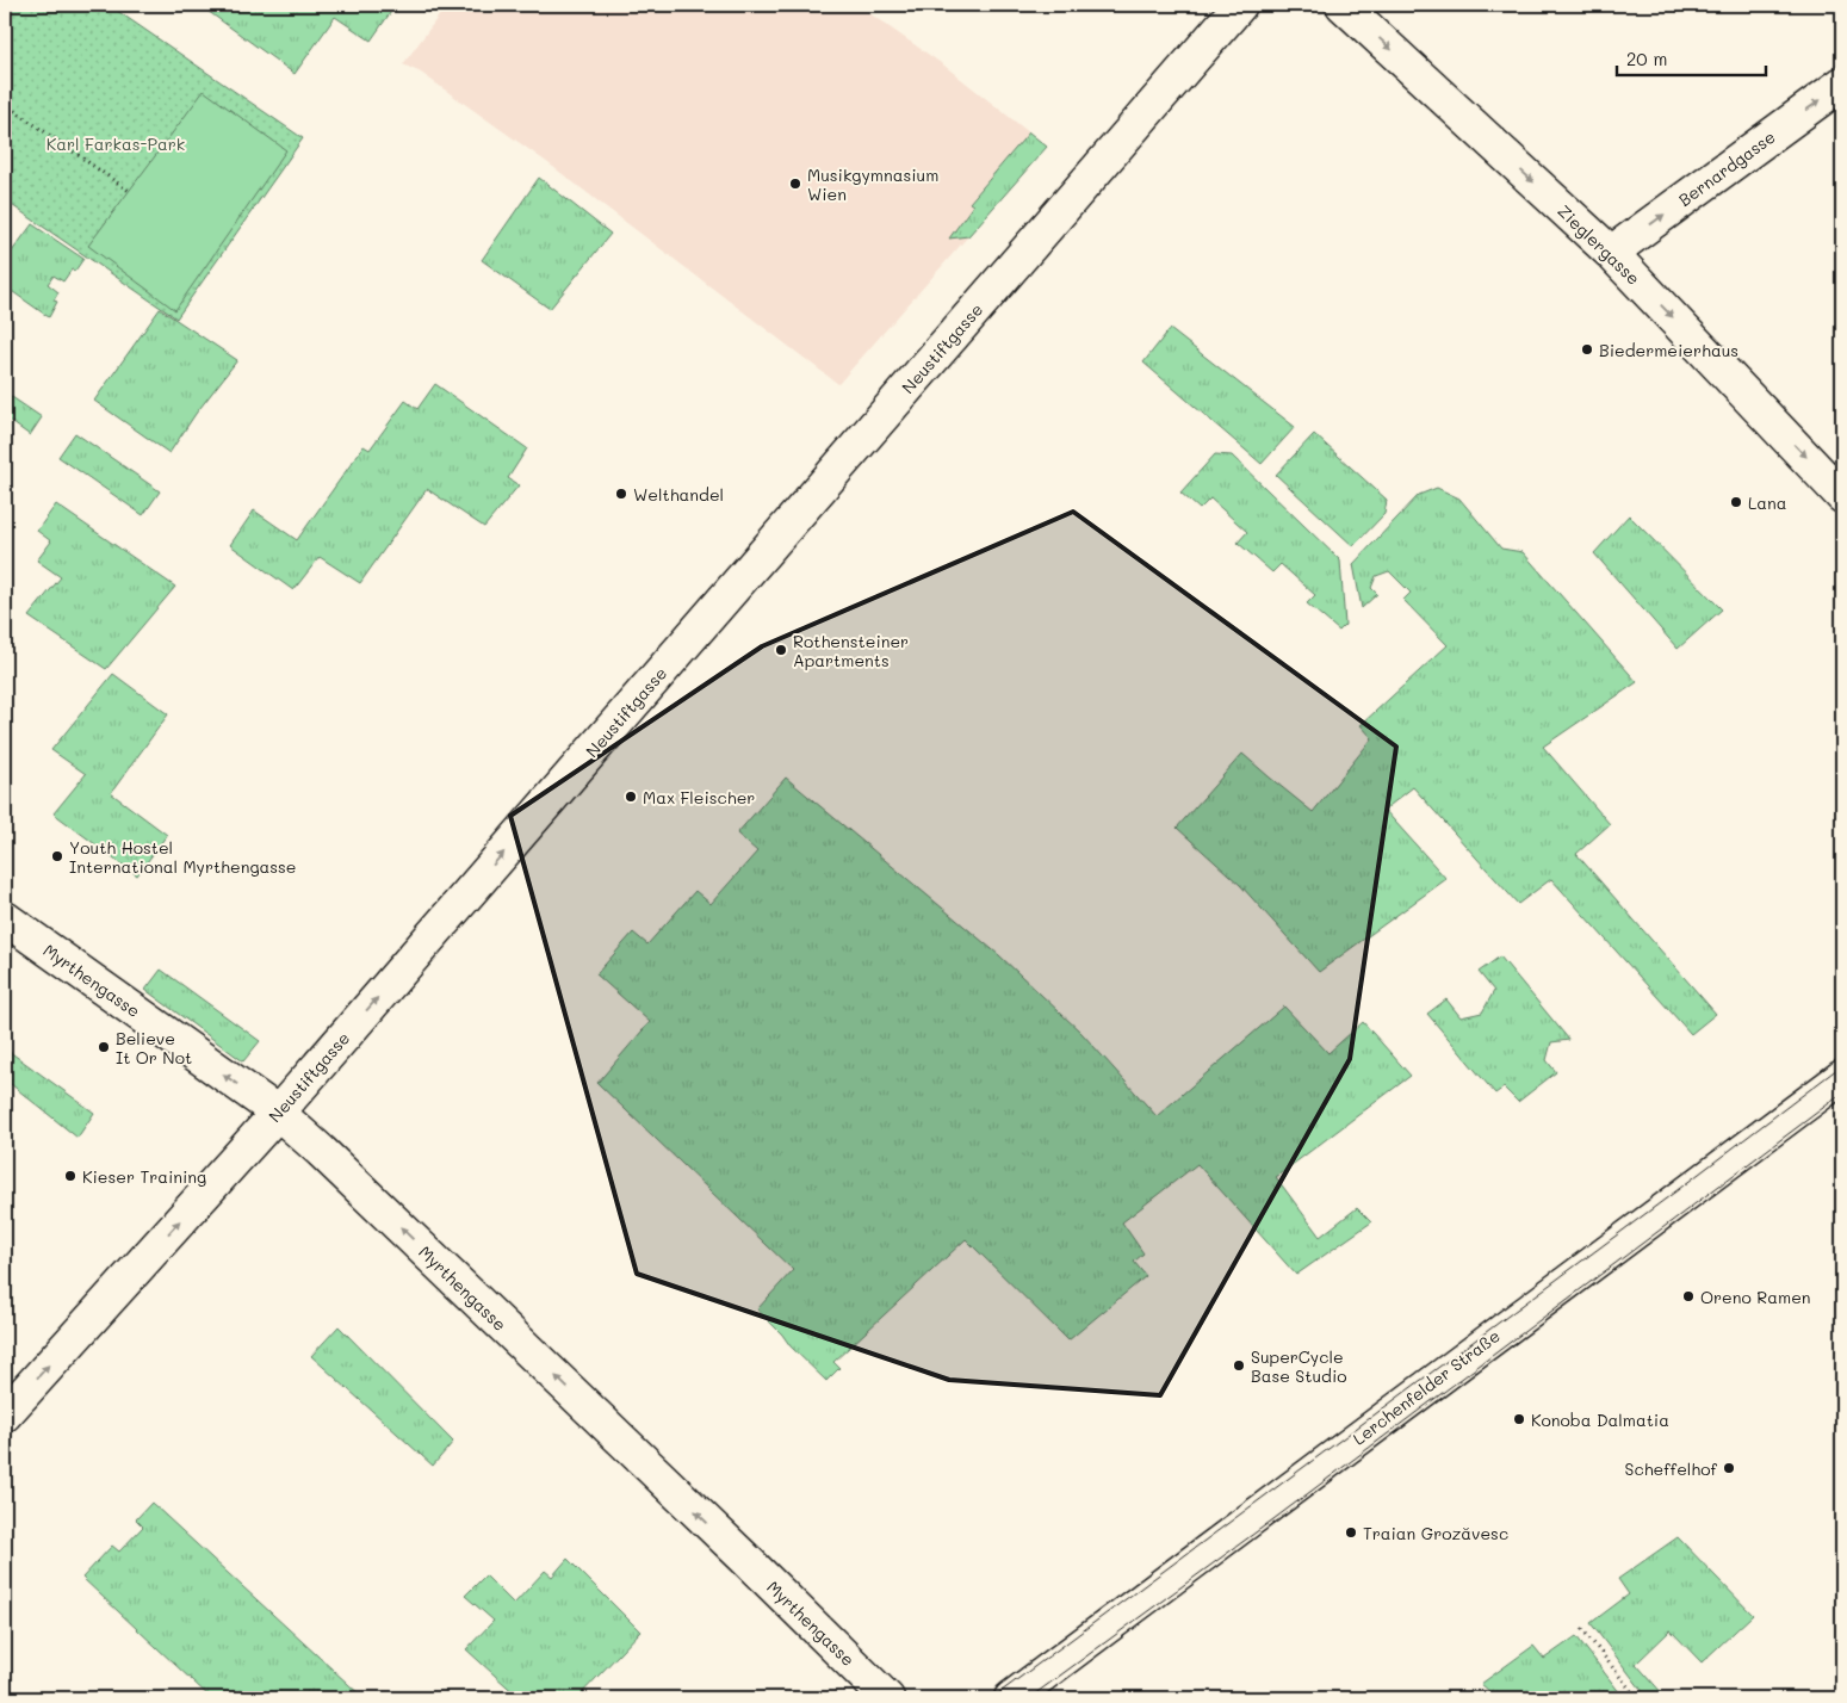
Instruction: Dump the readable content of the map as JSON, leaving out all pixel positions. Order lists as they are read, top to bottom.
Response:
{
  "streets": {
    "main road": [
      "Bernardgasse",
      "Zieglergasse",
      "Neustiftgasse",
      "Myrthengasse",
      "Lerchenfelder Straße"
    ]
  },
  "crossings": [
    ["Bernardgasse", "Zieglergasse"],
    ["Neustiftgasse", "Myrthengasse"]
  ],
  "one_way": [
    "Bernardgasse",
    "Zieglergasse",
    "Neustiftgasse",
    "Myrthengasse"
  ],
  "parks": ["Karl Farkas-Park"],
  "places": [
    "Musikgymnasium Wien",
    "Biedermeierhaus",
    "Welthandel",
    "Lana",
    "Rothensteiner Apartments",
    "Max Fleischer",
    "Youth Hostel International Myrthengasse",
    "Believe It Or Not",
    "Kieser Training",
    "Oreno Ramen",
    "SuperCycle Base Studio",
    "Konoba Dalmatia",
    "Scheffelhof",
    "Traian Grozăvesc"
  ],
  "scale_bar": "20 m"
}
